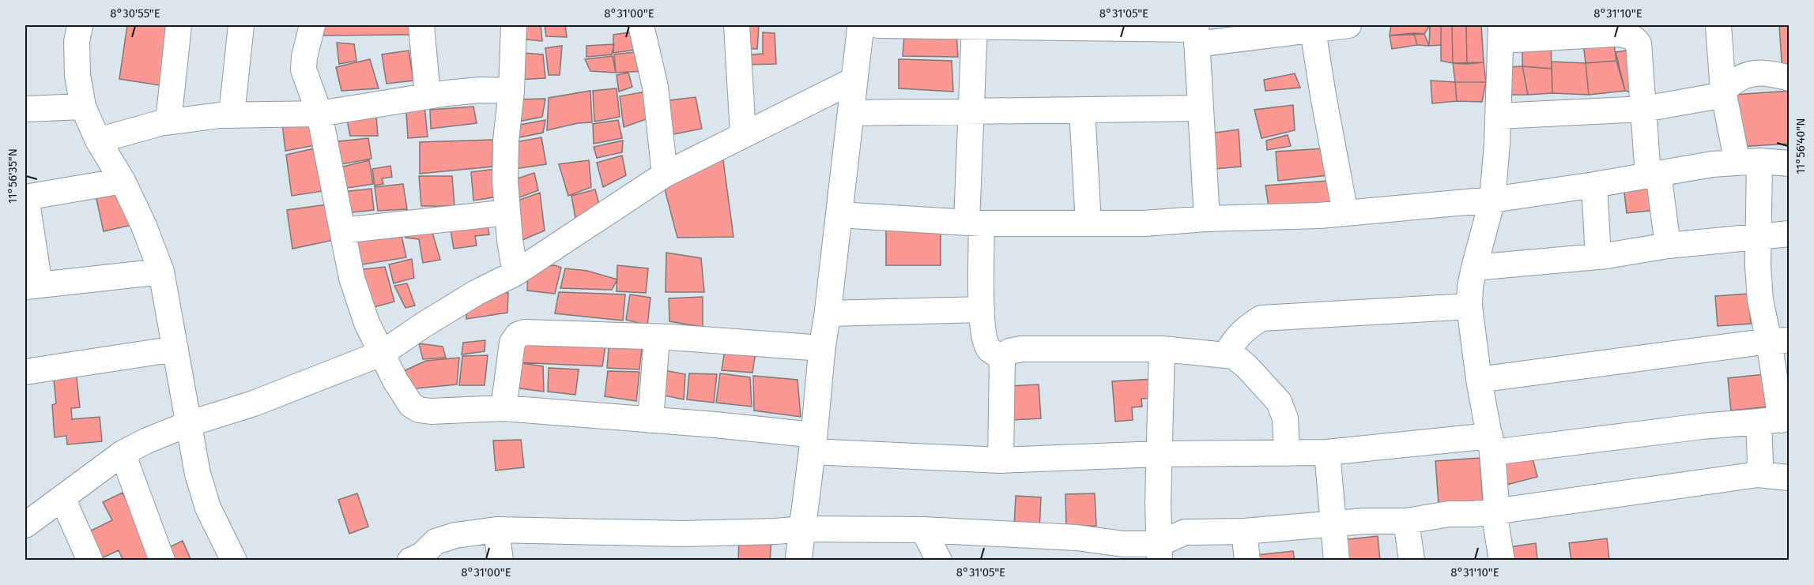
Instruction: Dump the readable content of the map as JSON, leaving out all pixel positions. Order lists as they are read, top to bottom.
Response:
{
  "coordinates": [
    "8°30'55\"E",
    "8°31'00\"E",
    "8°31'05\"E",
    "8°31'10\"E",
    "11°56'40\"N",
    "11°56'35\"N"
  ]
}
